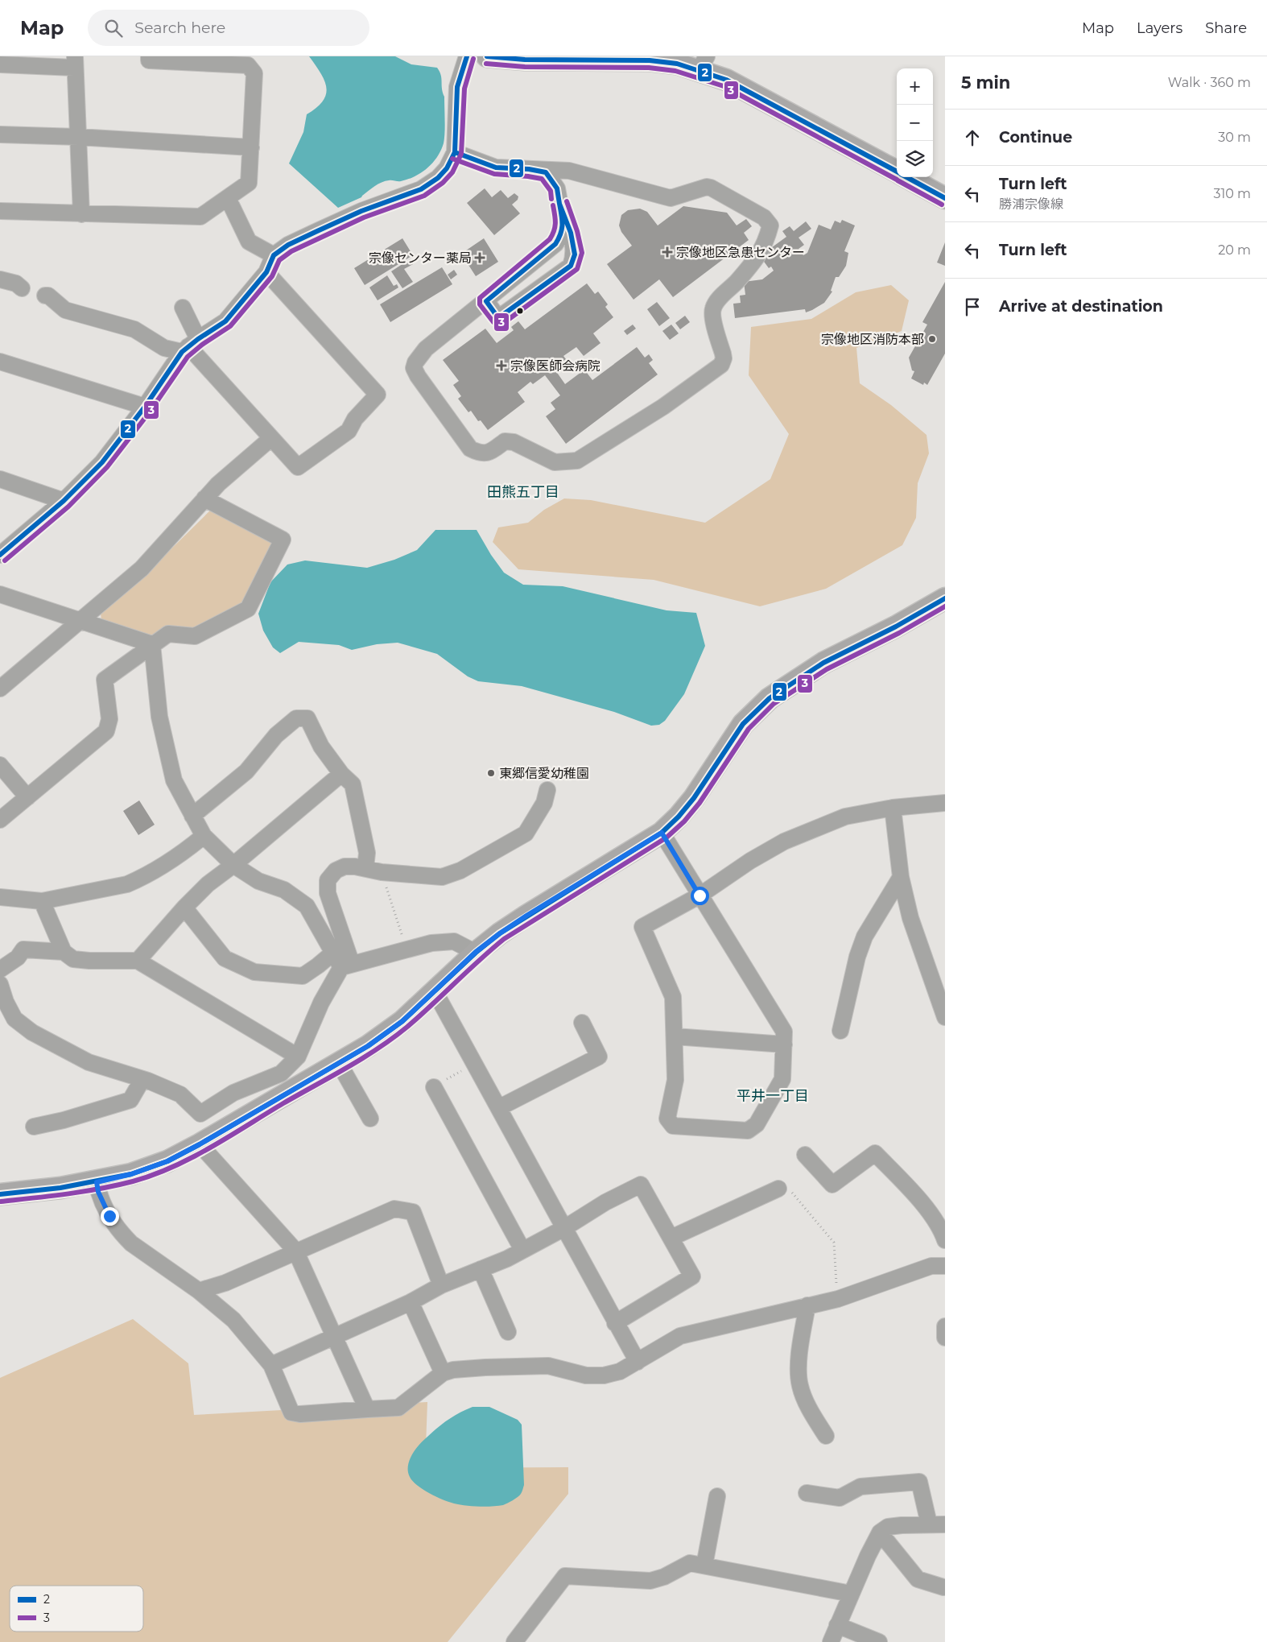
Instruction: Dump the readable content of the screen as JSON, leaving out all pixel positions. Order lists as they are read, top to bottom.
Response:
{
  "districts": ["田熊五丁目", "平井一丁目"],
  "places": {
    "health": ["宗像地区急患センター", "宗像センター薬局", "宗像医師会病院"],
    "other": ["宗像地区消防本部", "東郷信愛幼稚園"]
  },
  "lines": ["transit line 2", "transit line 3"],
  "legend": ["2", "3"],
  "page": {
    "header": "Map",
    "search": "Search here",
    "nav": ["Map", "Layers", "Share"],
    "heading": ["5 min", "Walk · 360 m"],
    "map_buttons": ["+", "−"],
    "list": [
      ["Continue", "30 m"],
      ["Turn left", "勝浦宗像線", "310 m"],
      ["Turn left", "20 m"],
      "Arrive at destination"
    ]
  }
}
